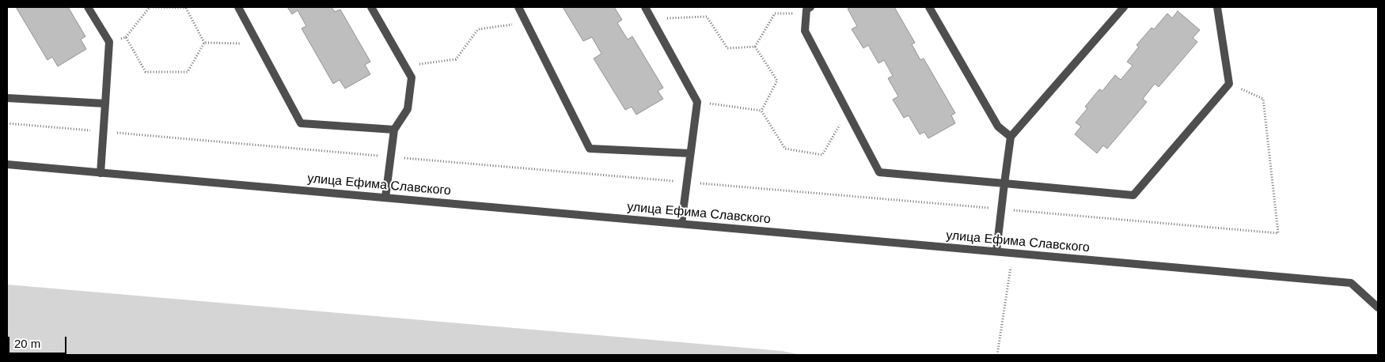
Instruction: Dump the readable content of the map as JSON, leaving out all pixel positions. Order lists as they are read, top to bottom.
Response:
{
  "streets": {
    "street": ["улица Ефима Славского"]
  },
  "scale_bar": "20 m"
}
